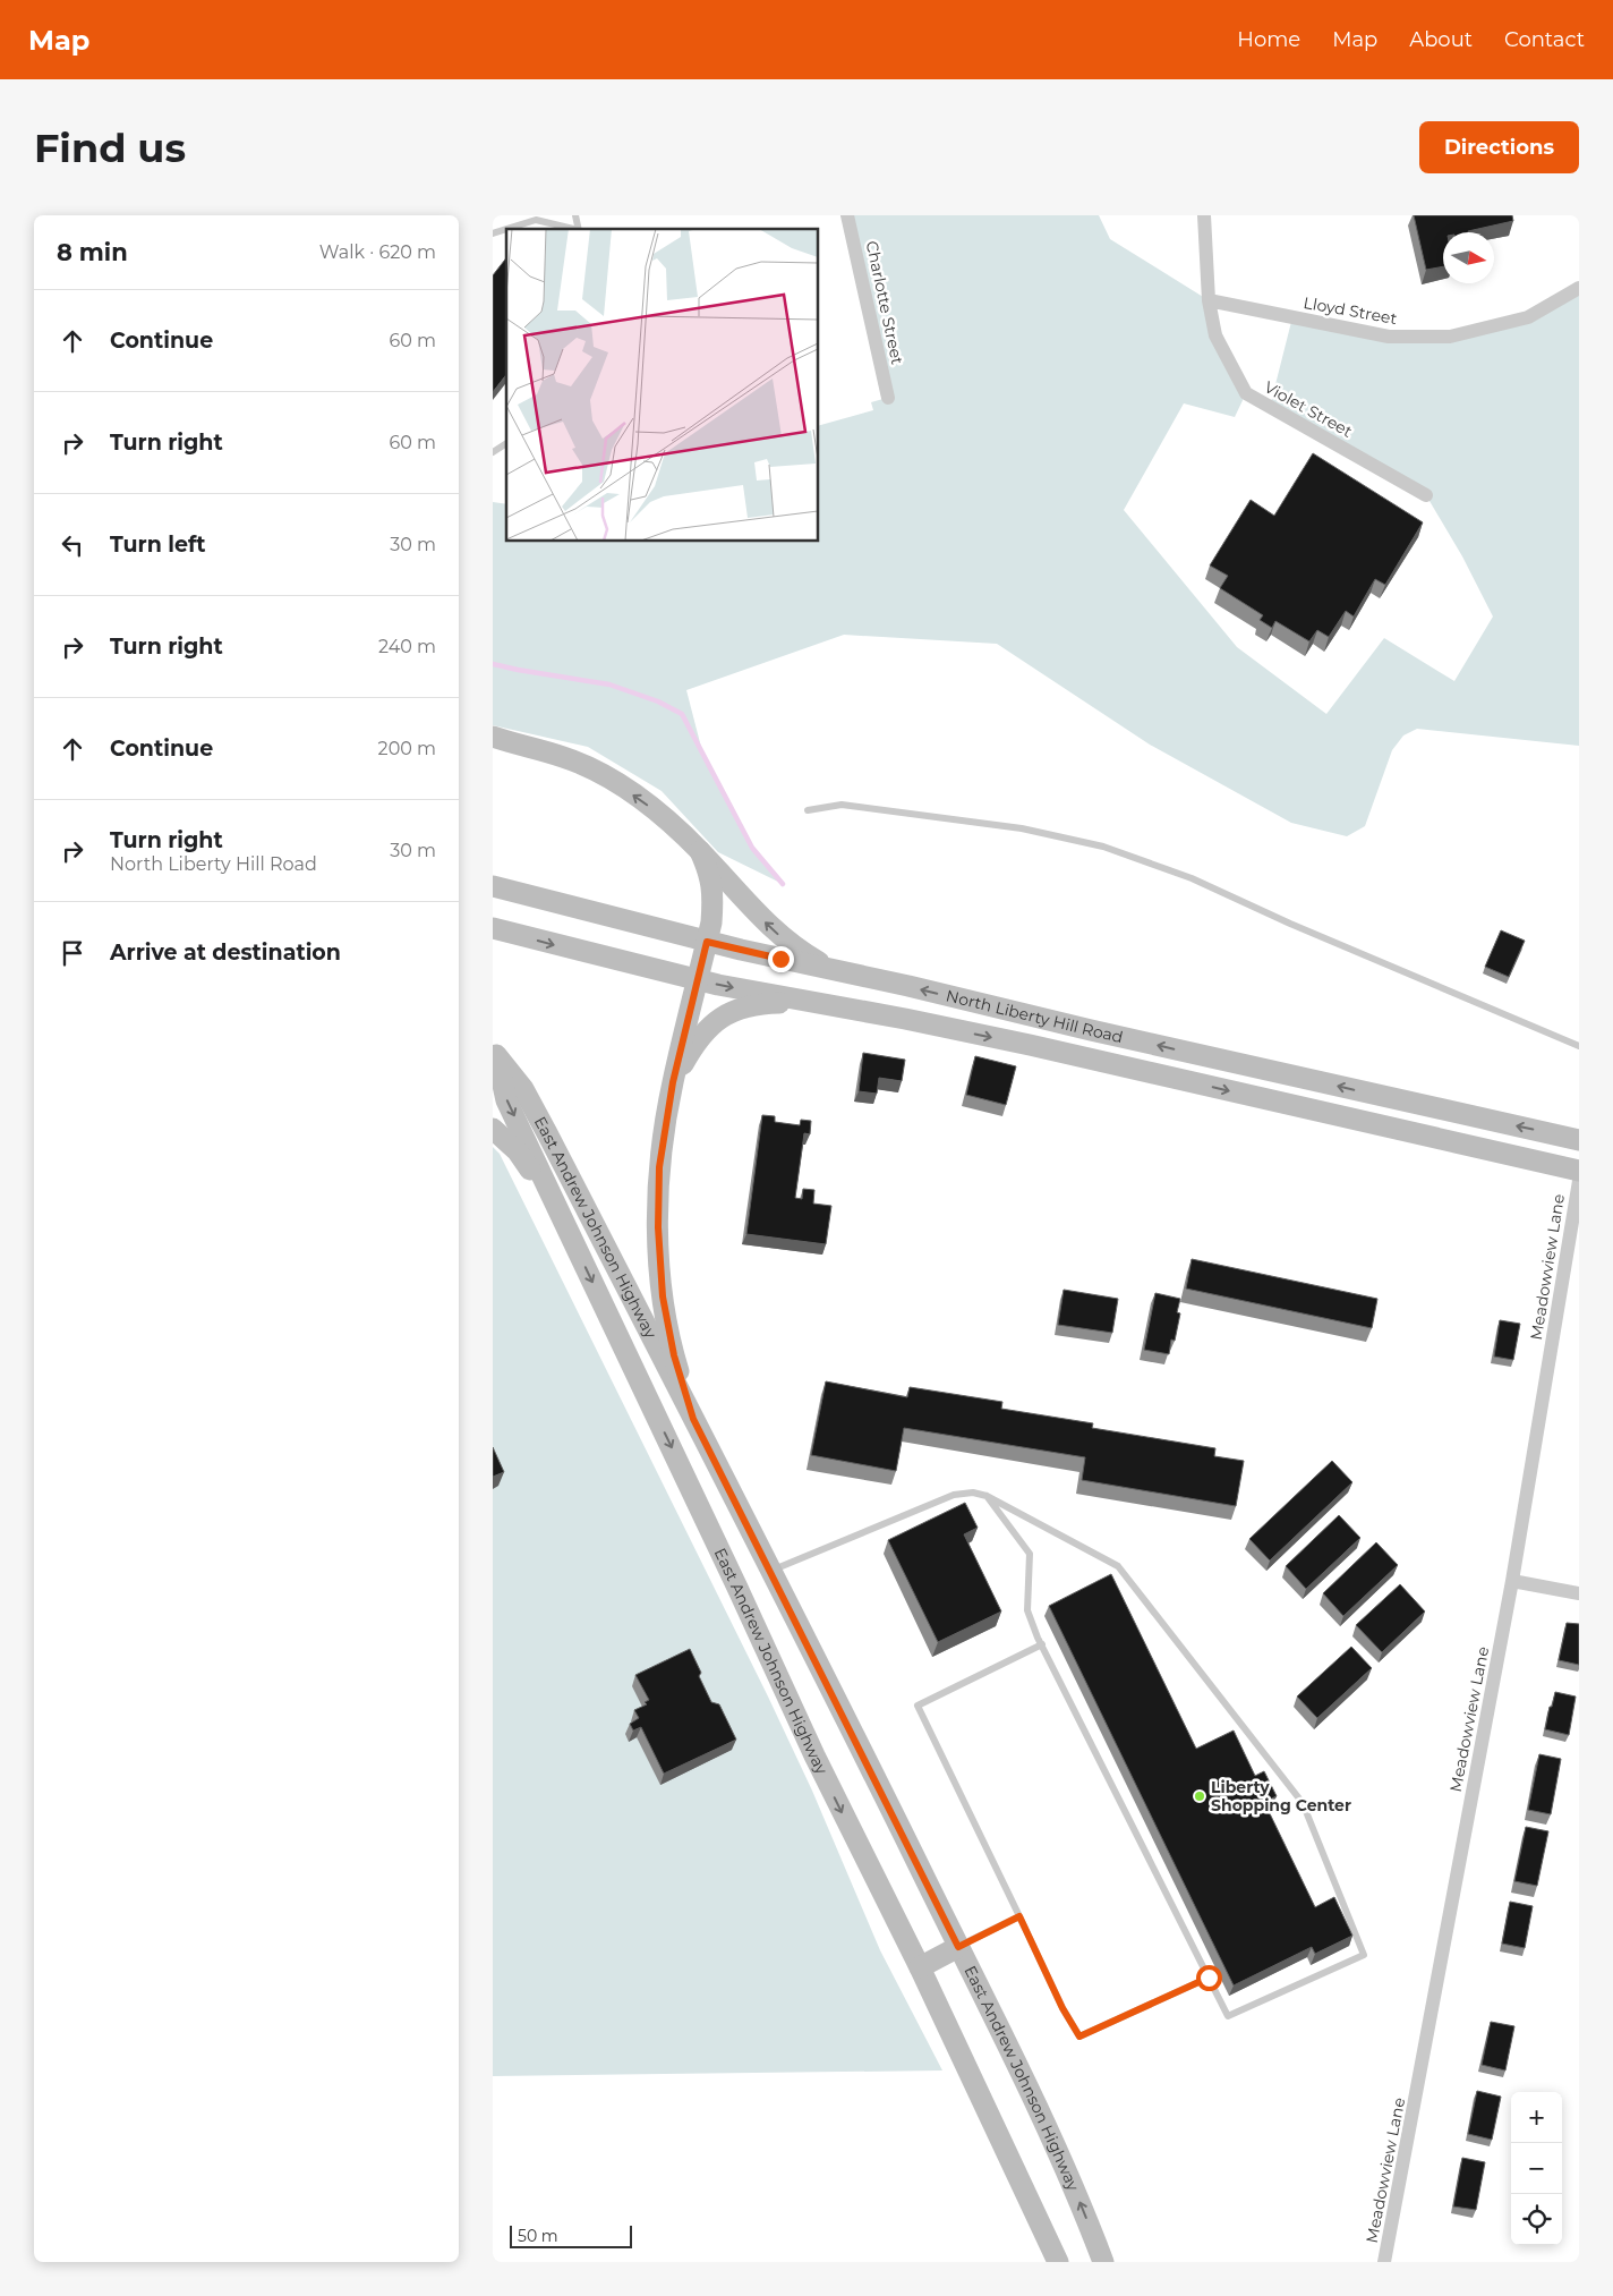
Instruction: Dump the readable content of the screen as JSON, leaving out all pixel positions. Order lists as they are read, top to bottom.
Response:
{
  "streets": {
    "main road": ["North Liberty Hill Road", "East Andrew Johnson Highway"],
    "street": [
      "Charlotte Street",
      "Lloyd Street",
      "Violet Street",
      "Meadowview Lane"
    ]
  },
  "crossings": [
    ["Lloyd Street", "Violet Street"]
  ],
  "places": ["Liberty Shopping Center"],
  "scale_bar": "50 m",
  "north": "right",
  "page": {
    "header": "Map",
    "nav": [
      "Home",
      "Map",
      "About",
      "Contact"
    ],
    "buttons": "Directions",
    "title": "Find us",
    "heading": ["8 min", "Walk · 620 m"],
    "list": [
      ["Continue", "60 m"],
      ["Turn right", "60 m"],
      ["Turn left", "30 m"],
      ["Turn right", "240 m"],
      ["Continue", "200 m"],
      ["Turn right", "North Liberty Hill Road", "30 m"],
      "Arrive at destination"
    ],
    "map_buttons": ["+", "−"],
    "scale": "50 m"
  }
}
